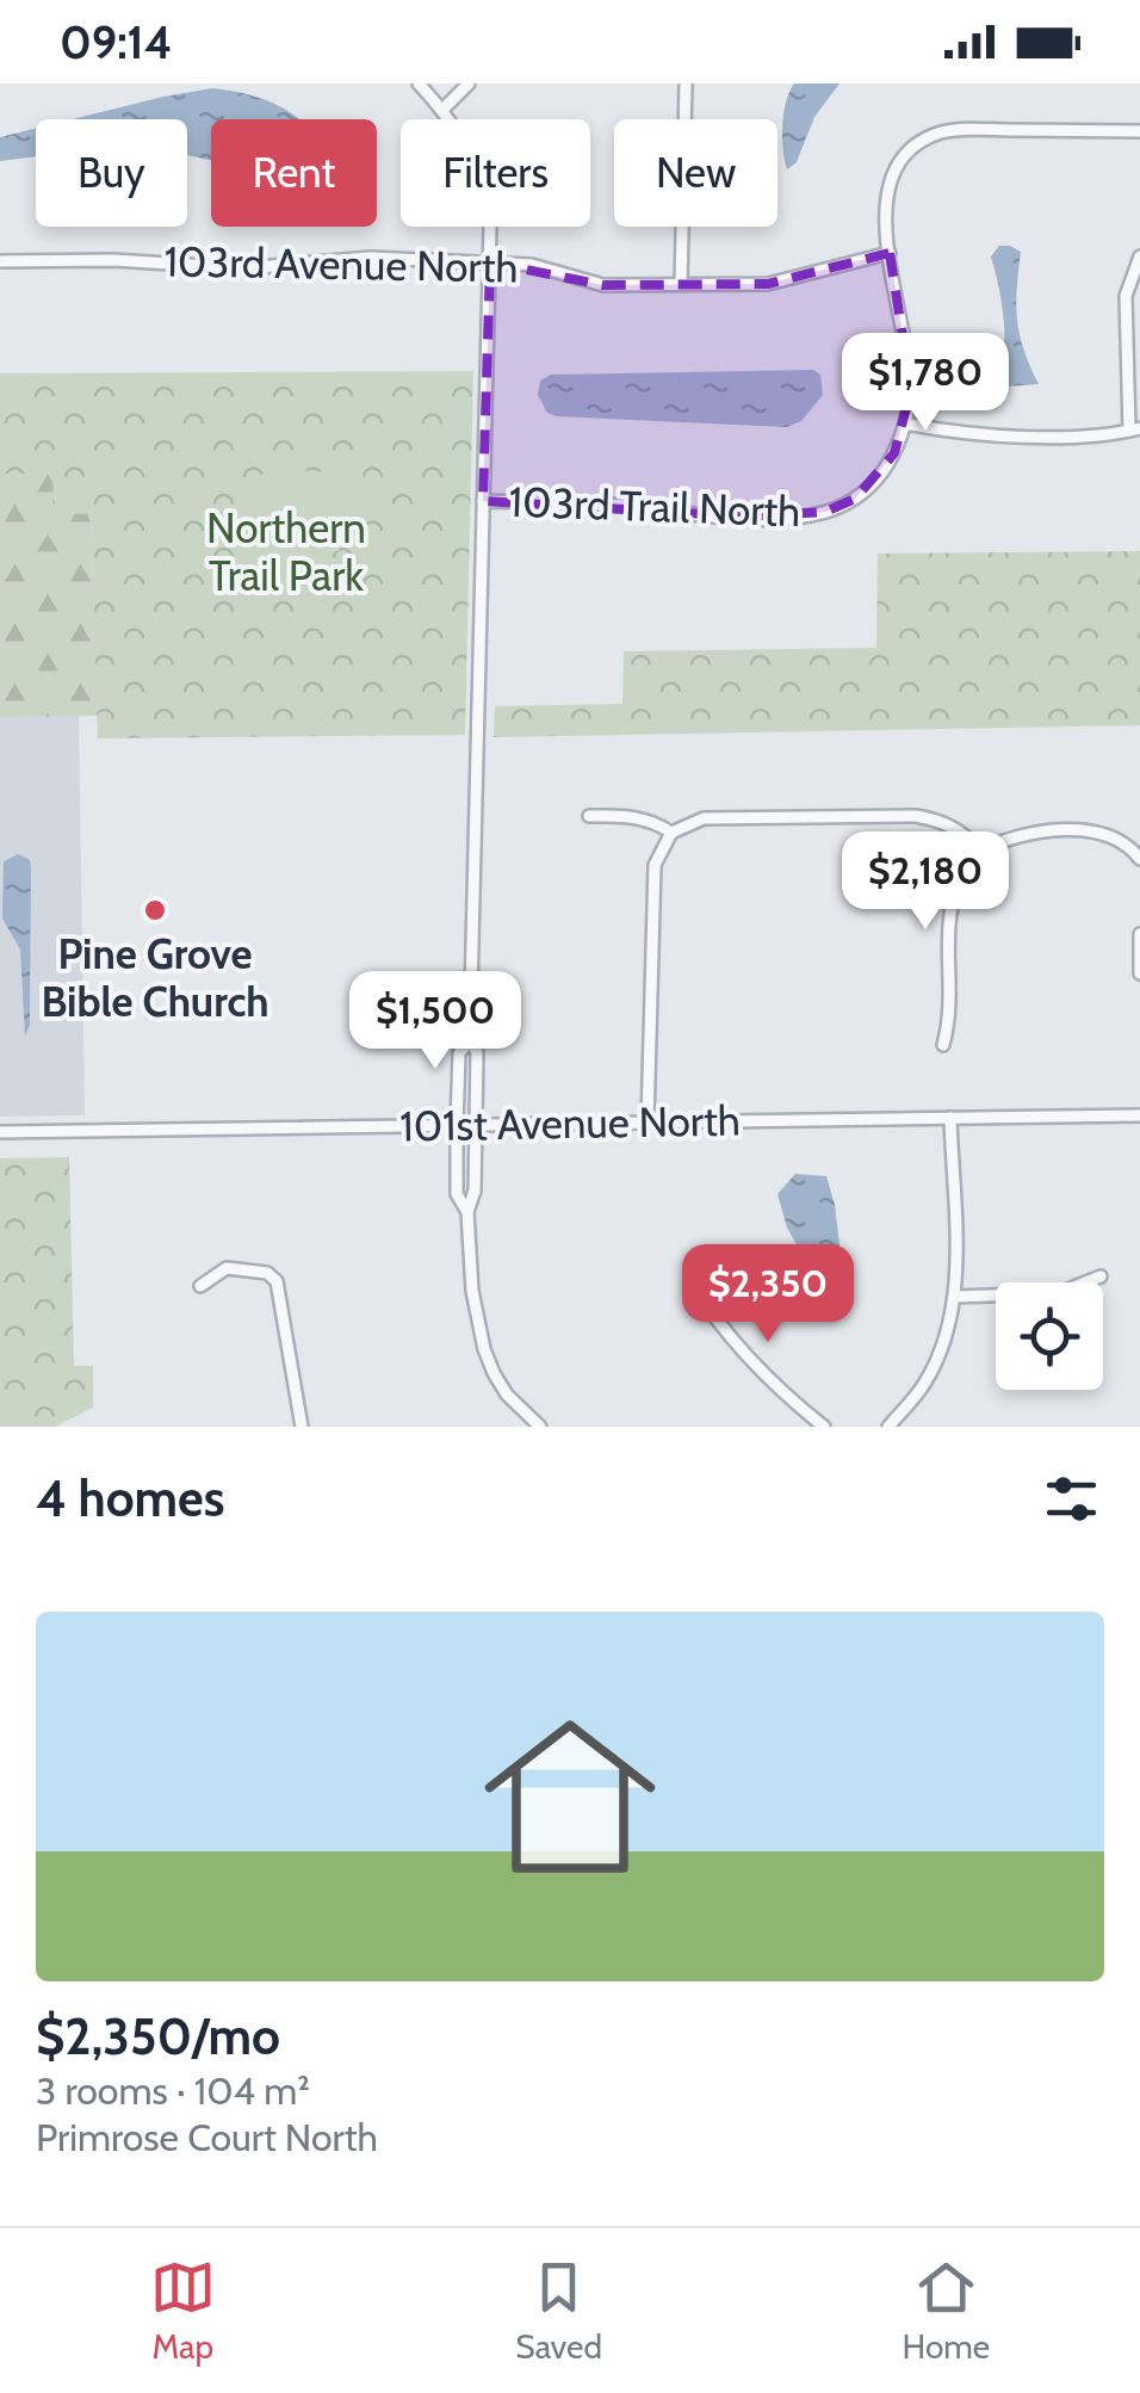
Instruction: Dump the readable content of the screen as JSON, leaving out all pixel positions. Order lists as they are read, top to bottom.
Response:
{
  "streets": {
    "street": ["103rd Avenue North", "103rd Trail North", "101st Avenue North"]
  },
  "crossings": [
    ["103rd Avenue North", "103rd Trail North"]
  ],
  "parks": ["Northern Trail Park"],
  "places": ["Pine Grove Bible Church"],
  "page": {
    "status": "09:14",
    "chip": [
      "Buy",
      "Rent",
      "Filters",
      "New"
    ],
    "price": [
      "$1,780",
      "$2,180",
      "$1,500",
      "$2,350"
    ],
    "heading": "4 homes",
    "list": [
      {
        "name": "$2,350/mo",
        "note": "3 rooms · 104 m² · Primrose Court North"
      }
    ],
    "tabs": ["Map", "Saved", "Home"]
  }
}
